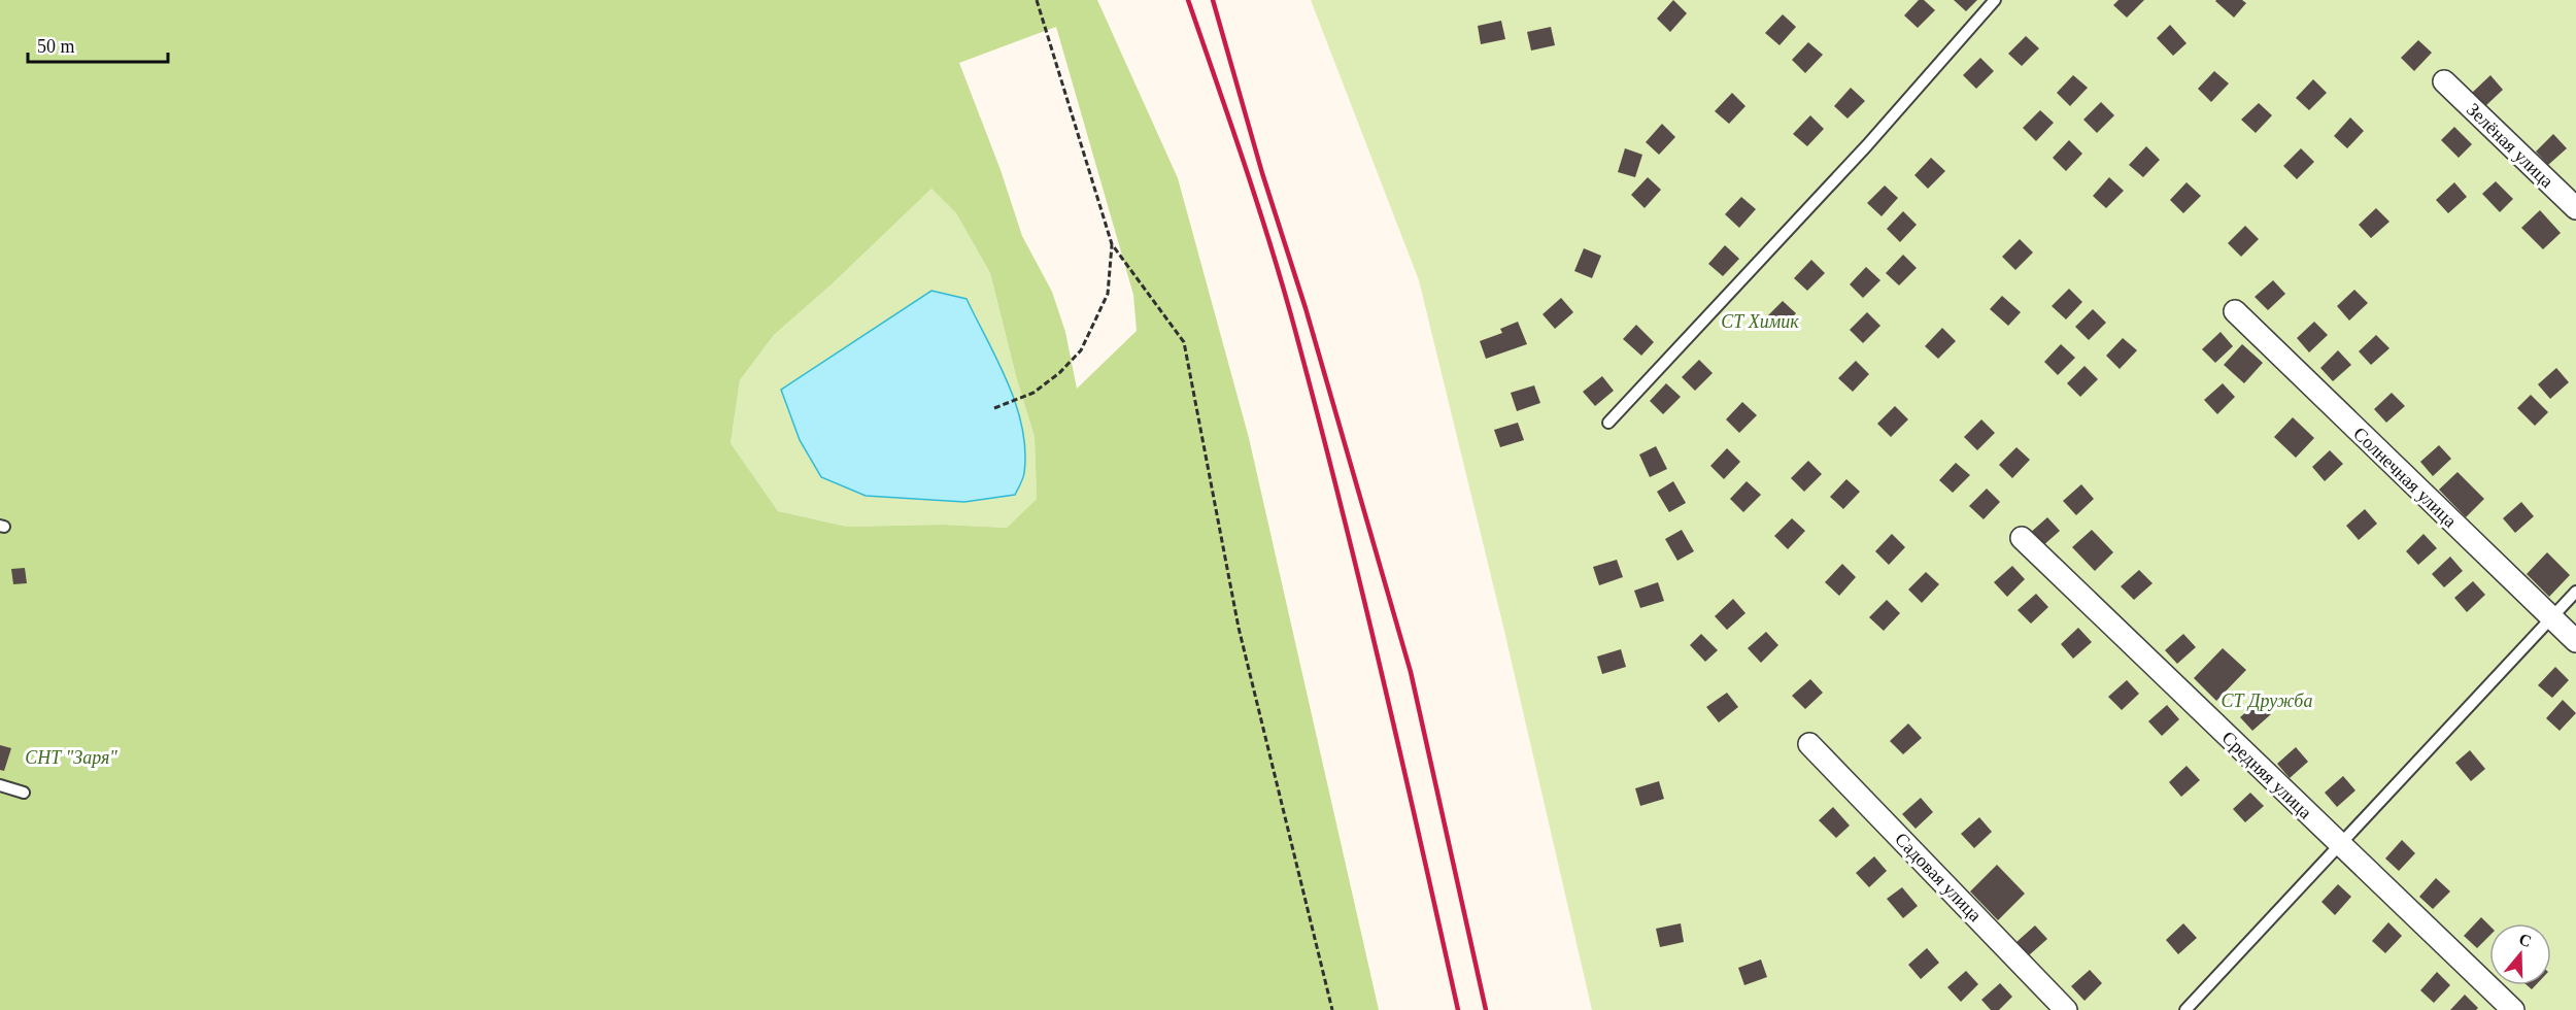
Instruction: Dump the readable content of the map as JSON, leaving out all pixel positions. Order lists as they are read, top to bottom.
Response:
{
  "streets": {
    "street": [
      "Зелёная улица",
      "Солнечная улица",
      "Средняя улица",
      "Садовая улица"
    ]
  },
  "parks": ["СТ Химик", "СТ Дружба", "СНТ \"Заря\""],
  "scale_bar": "50 m",
  "north": "top"
}
